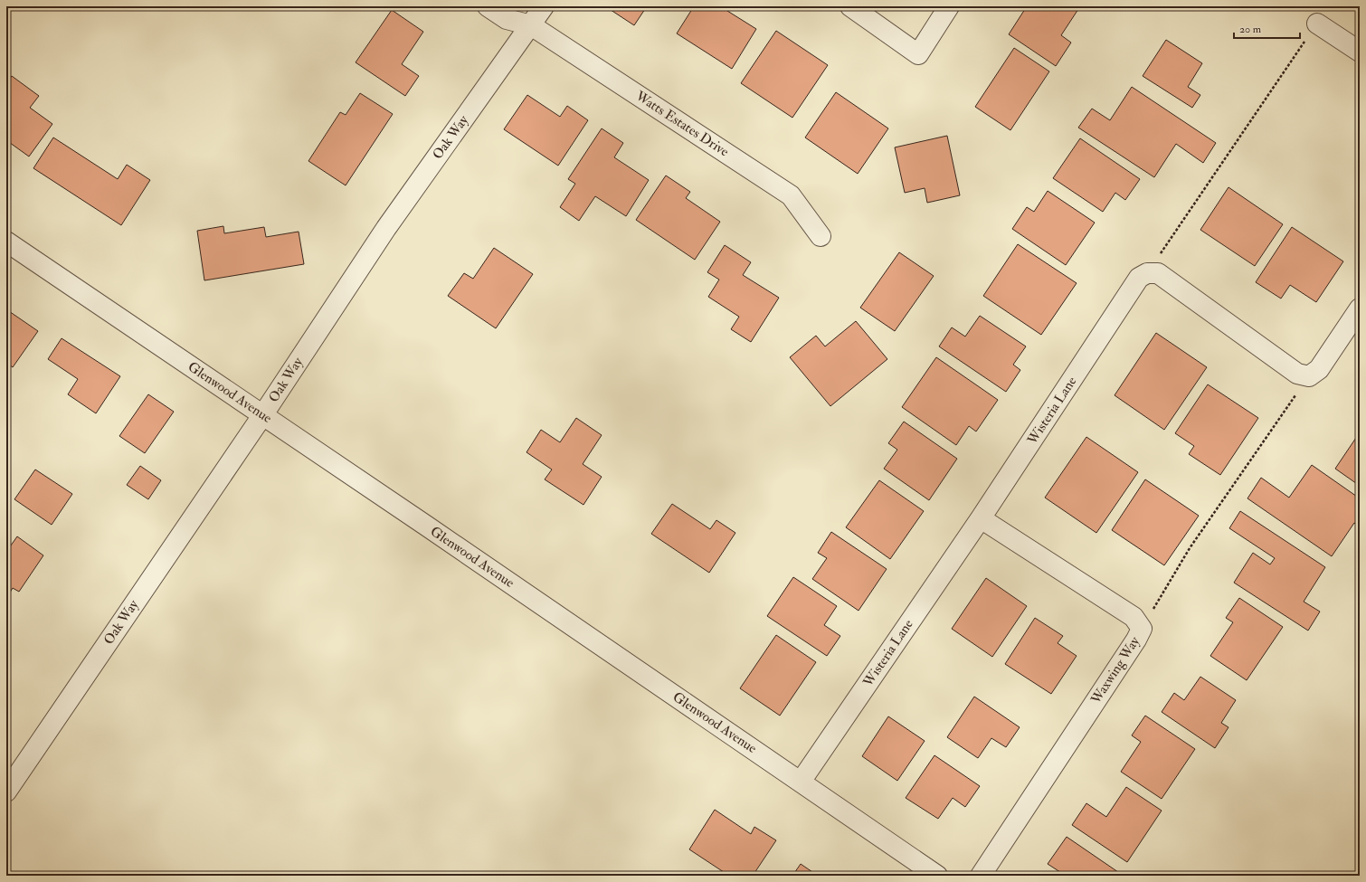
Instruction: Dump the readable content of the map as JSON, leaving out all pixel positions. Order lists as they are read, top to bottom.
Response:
{
  "streets": {
    "street": [
      "Watts Estates Drive",
      "Oak Way",
      "Glenwood Avenue",
      "Wisteria Lane",
      "Waxwing Way"
    ]
  },
  "crossings": [
    ["Watts Estates Drive", "Oak Way"],
    ["Oak Way", "Glenwood Avenue"],
    ["Glenwood Avenue", "Wisteria Lane"],
    ["Wisteria Lane", "Waxwing Way"]
  ],
  "scale_bar": "20 m"
}
